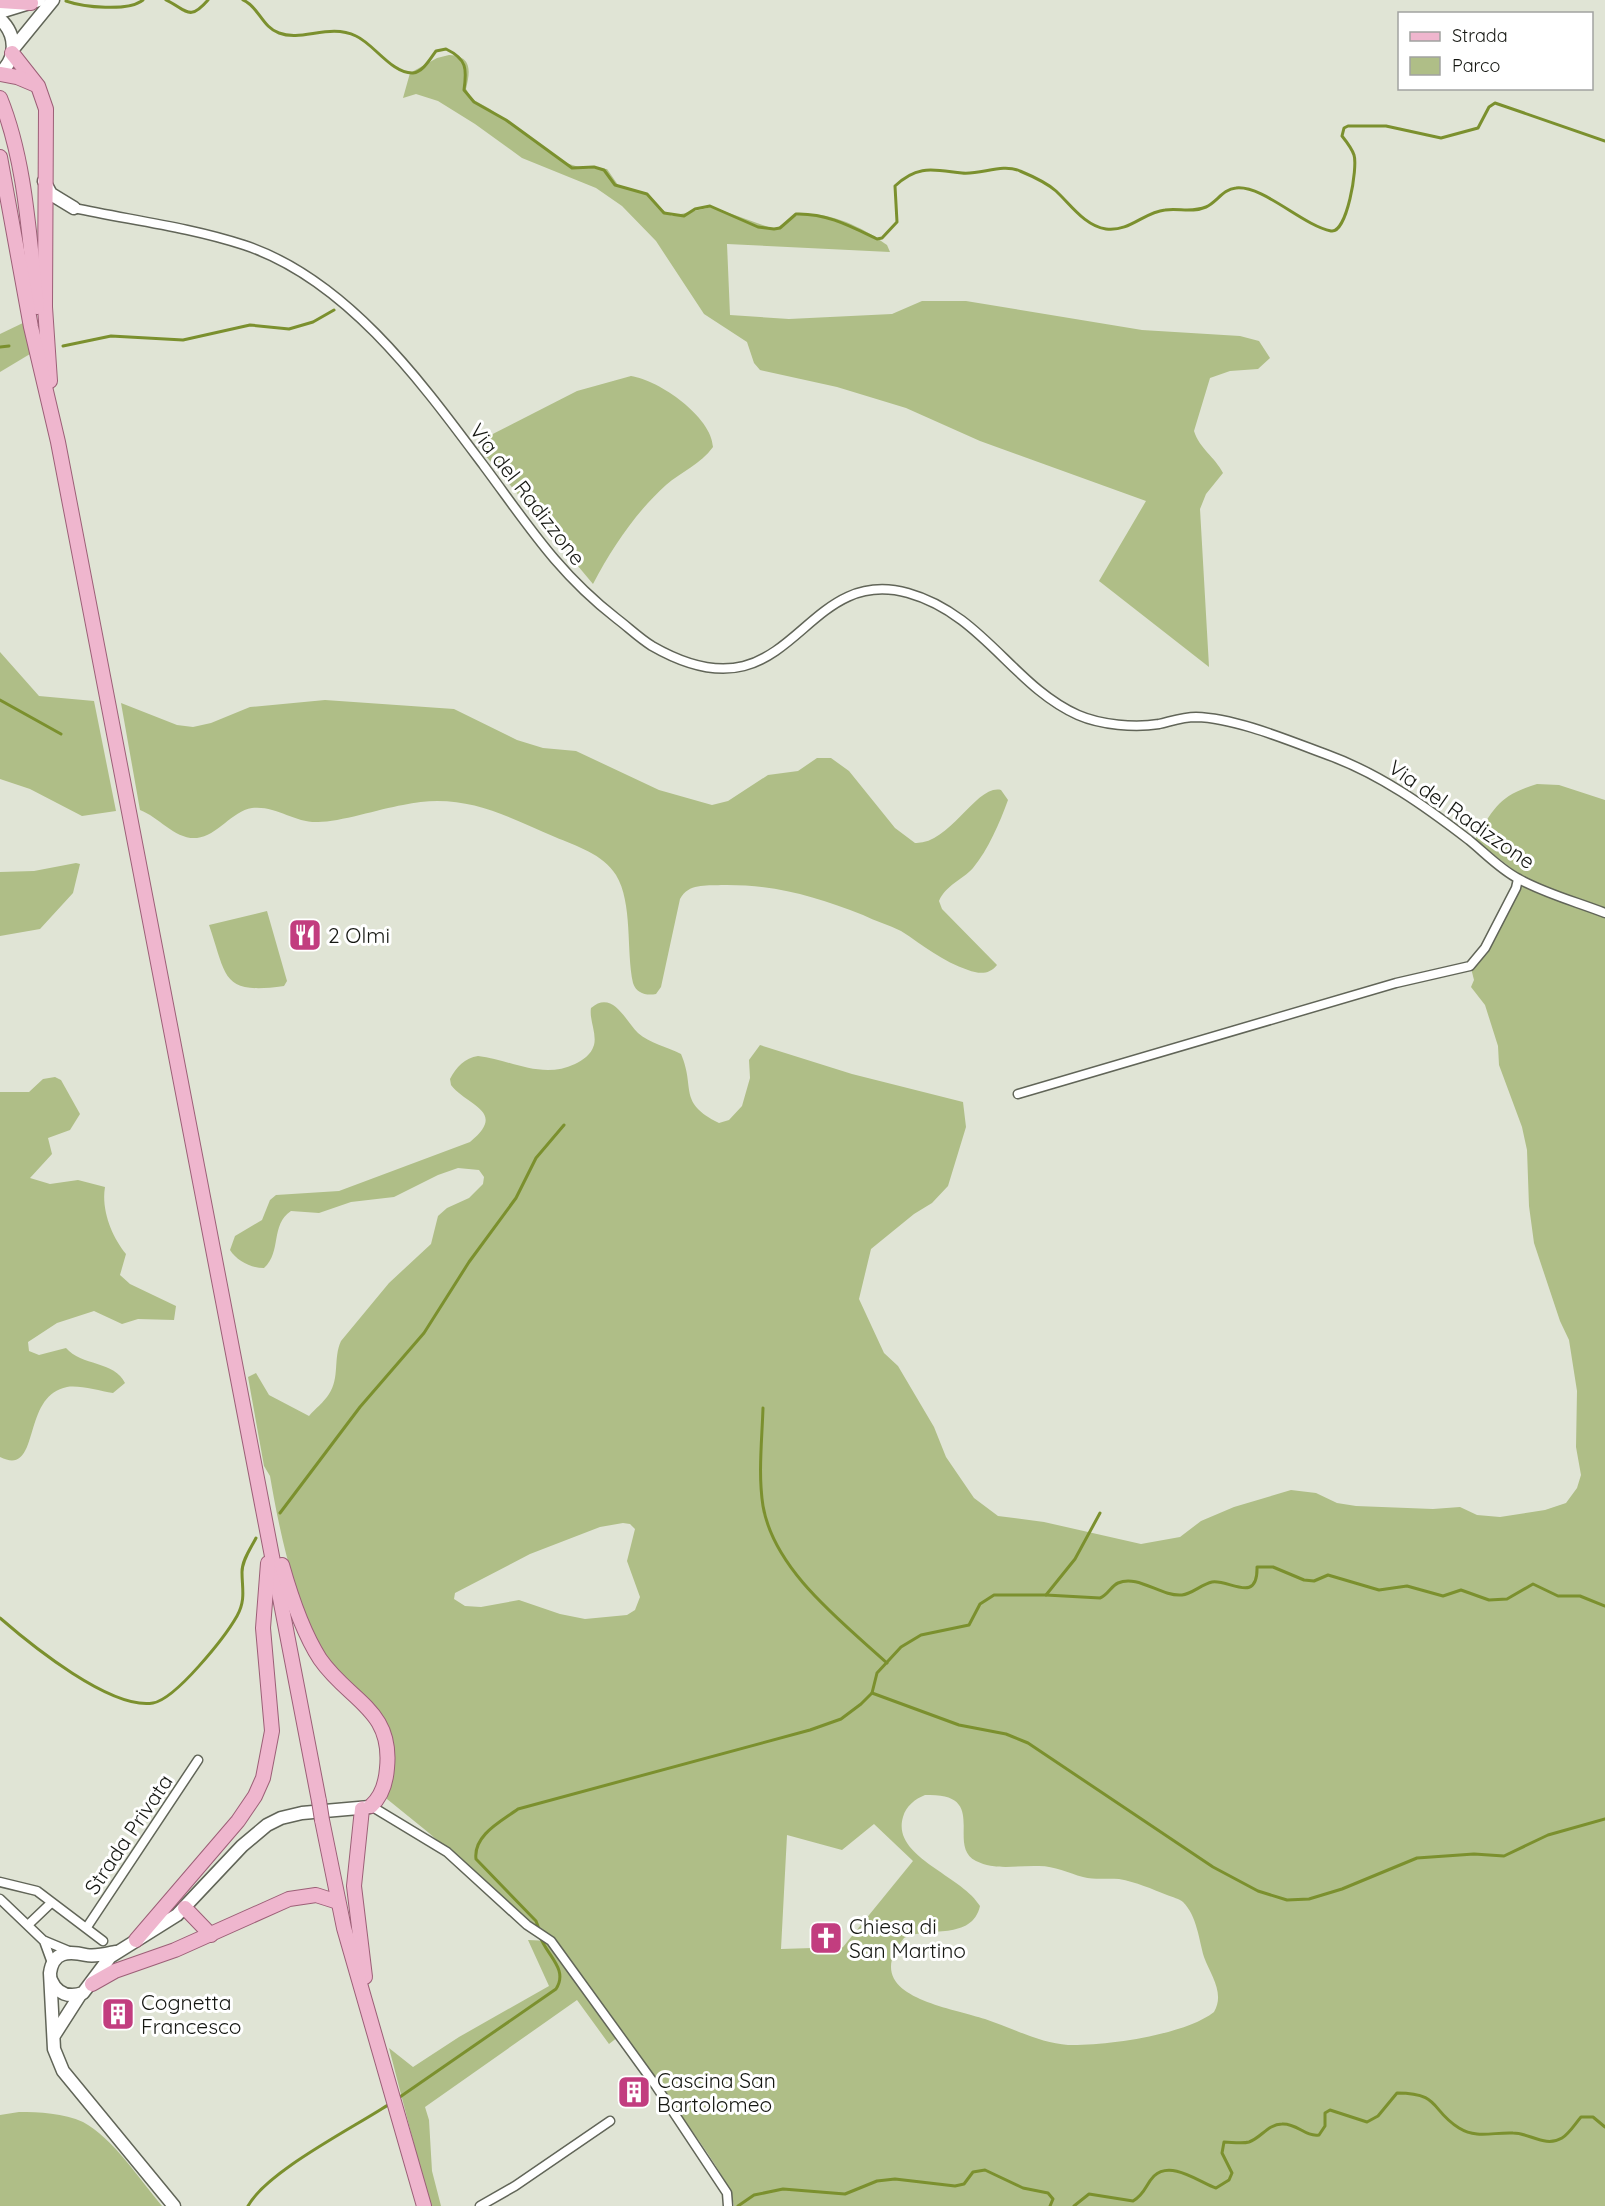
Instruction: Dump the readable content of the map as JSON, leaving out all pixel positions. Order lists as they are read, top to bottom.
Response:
{
  "streets": {
    "street": ["Via del Radizzone", "Strada Privata"]
  },
  "places": {
    "restaurant": ["2 Olmi"],
    "church": ["Chiesa di San Martino"],
    "building": ["Cognetta Francesco", "Cascina San Bartolomeo"]
  },
  "legend": ["Strada", "Parco"]
}
